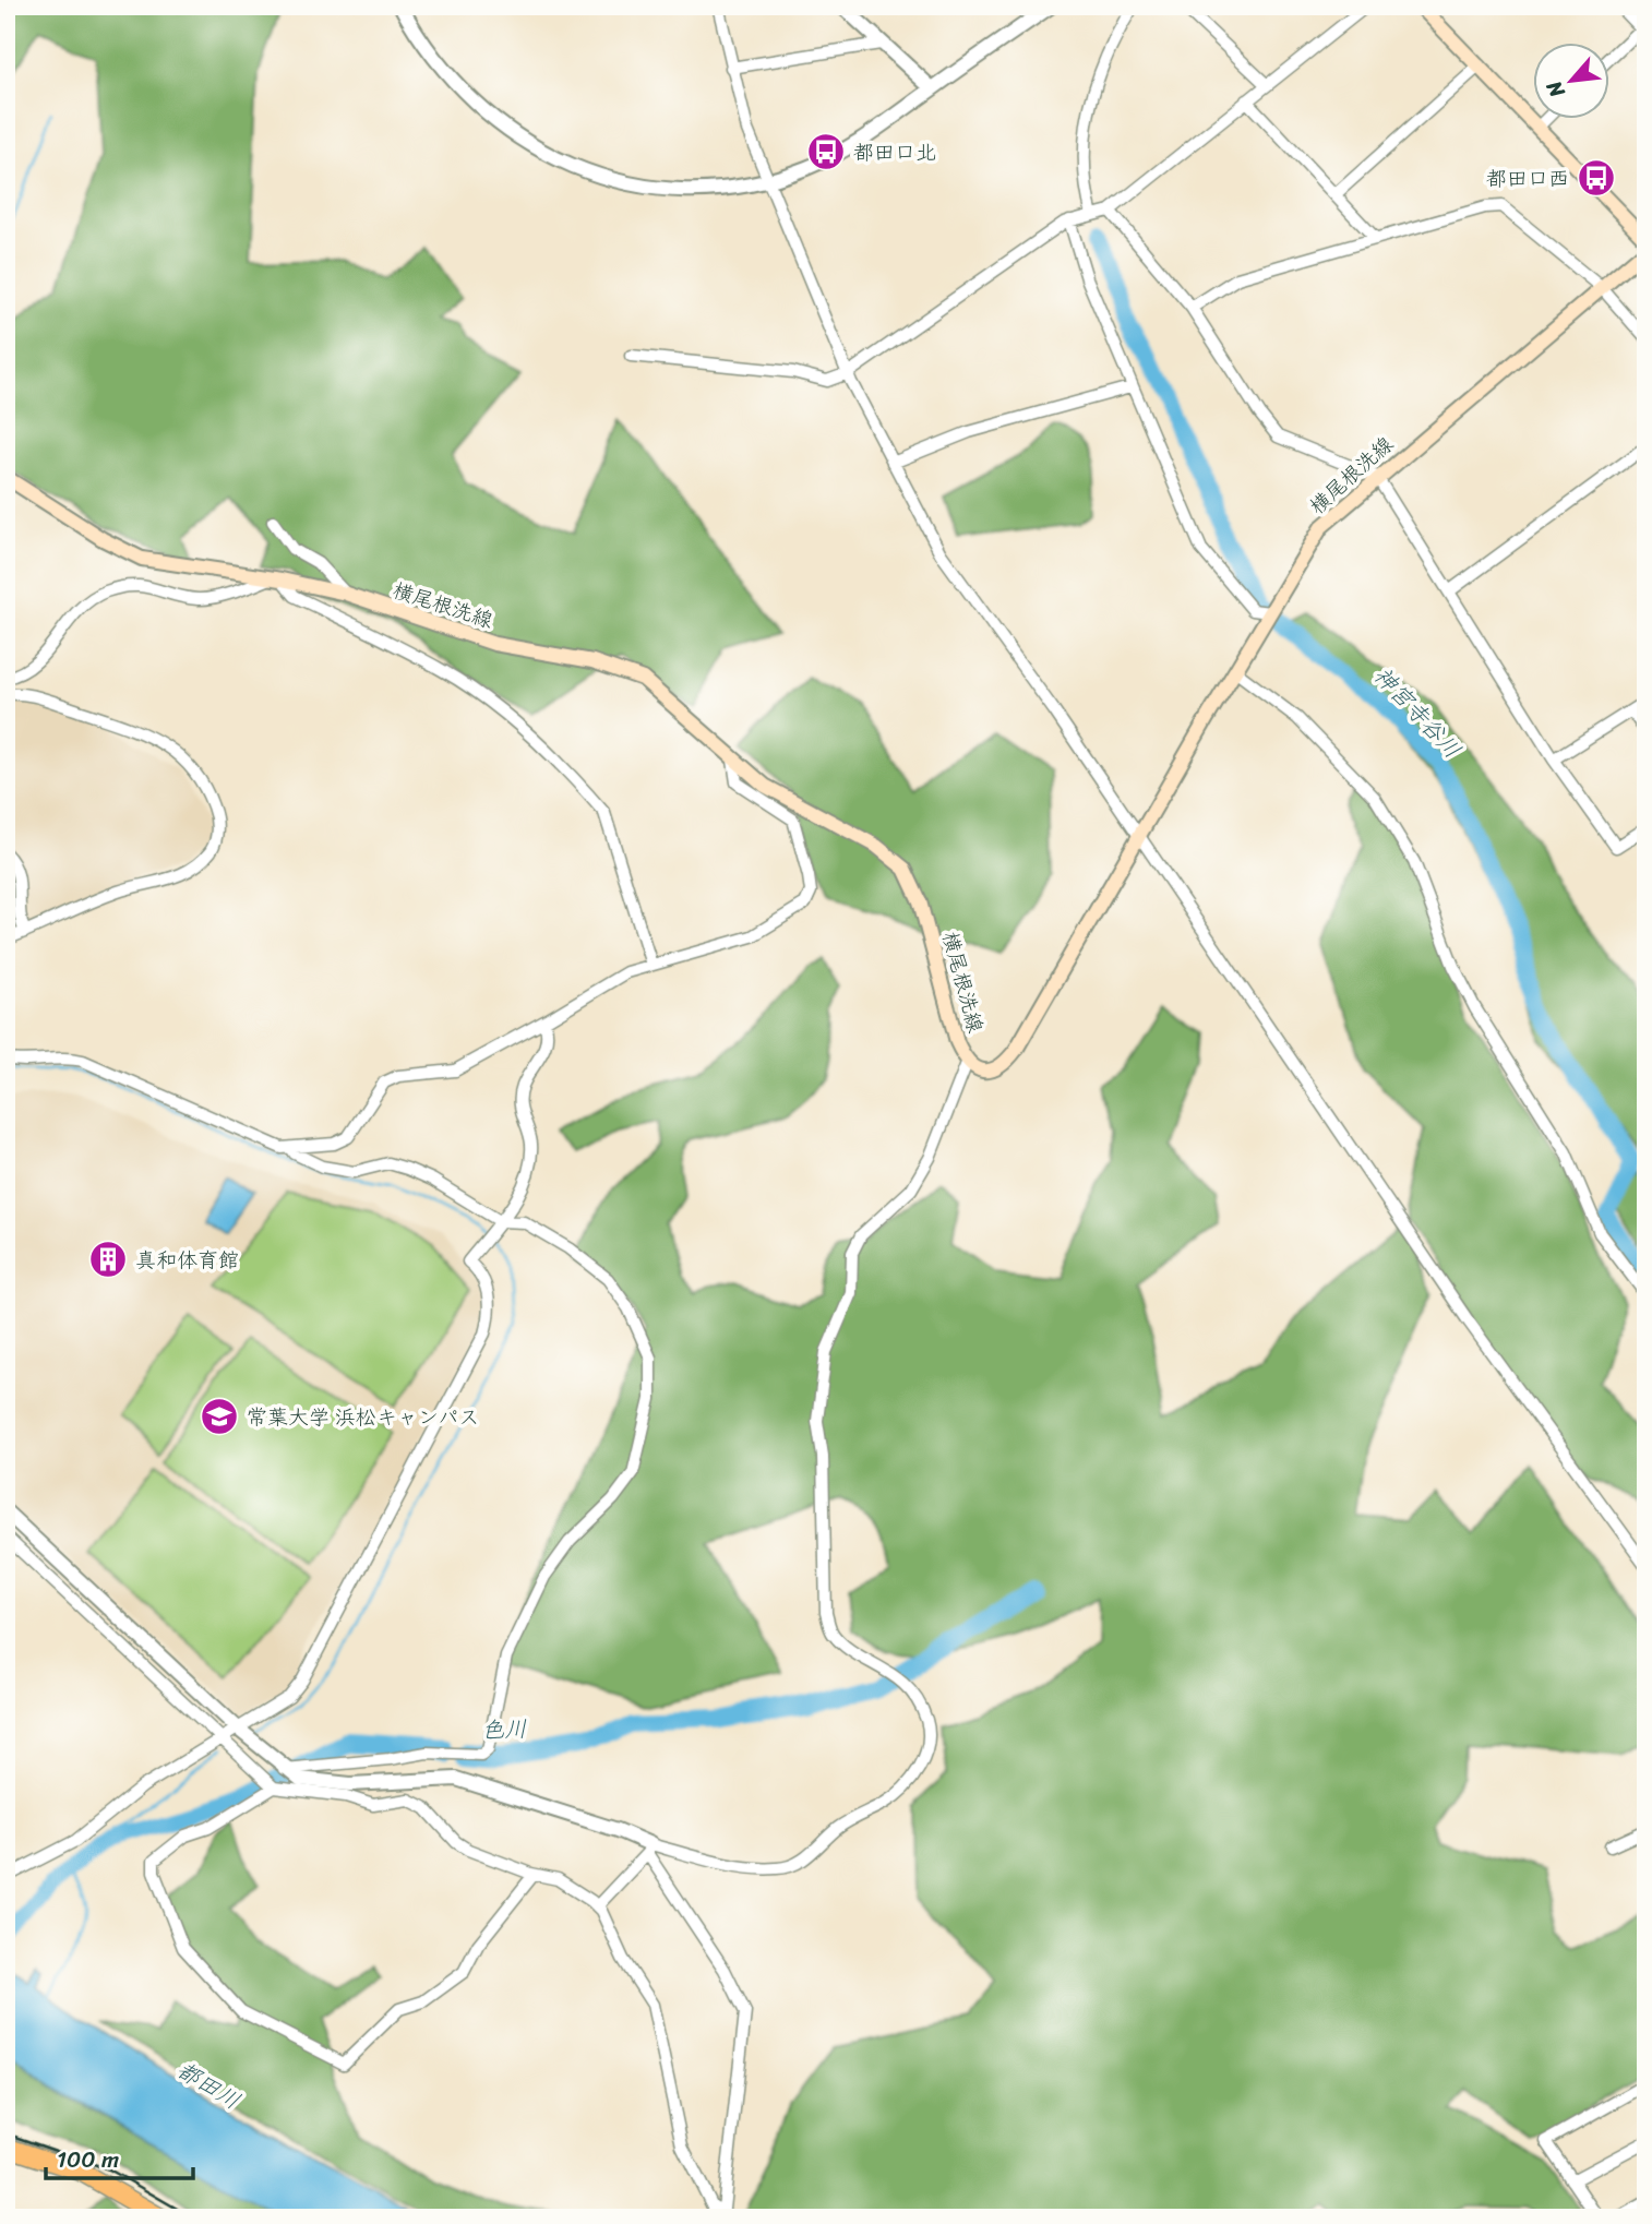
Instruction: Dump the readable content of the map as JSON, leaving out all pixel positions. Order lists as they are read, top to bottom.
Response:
{
  "streets": {
    "main road": ["横尾根洗線"]
  },
  "water": ["神宮寺谷川", "色川", "都田川"],
  "places": {
    "bus stop": ["都田口北", "都田口西"],
    "building": ["真和体育館"],
    "school or university": ["常葉大学 浜松キャンパス"]
  },
  "scale_bar": "100 m",
  "north": "bottom left"
}
